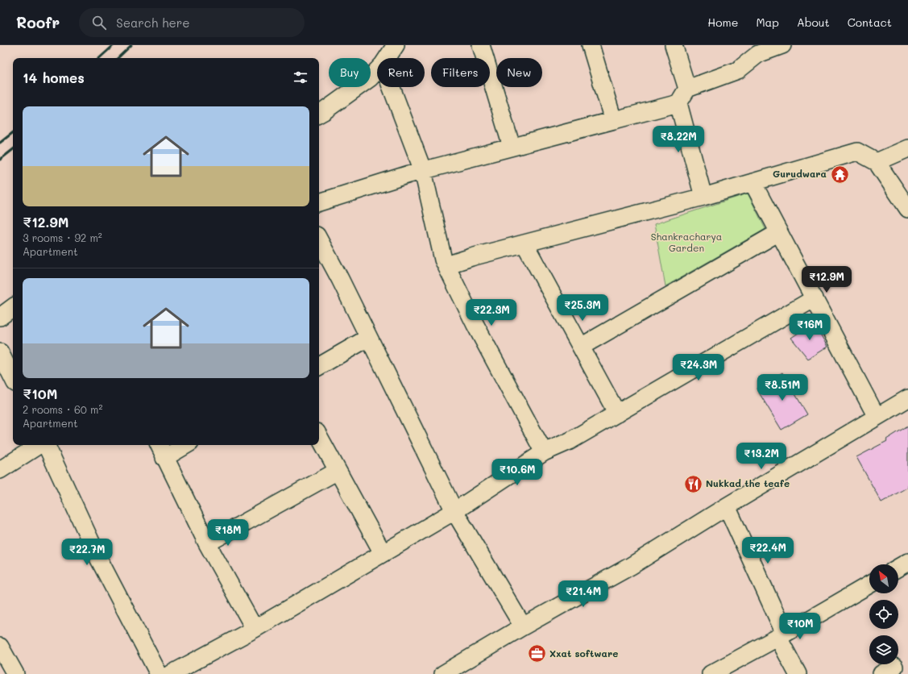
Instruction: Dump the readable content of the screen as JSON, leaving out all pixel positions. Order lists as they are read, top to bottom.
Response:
{
  "parks": ["Shankracharya Garden"],
  "places": {
    "temple": ["Gurudwara"],
    "restaurant": ["Nukkad the teafe"],
    "office": ["Xxat software"]
  },
  "north": "top left",
  "page": {
    "header": "Roofr",
    "search": "Search here",
    "nav": [
      "Home",
      "Map",
      "About",
      "Contact"
    ],
    "chip": [
      "Buy",
      "Rent",
      "Filters",
      "New"
    ],
    "heading": "14 homes",
    "list": [
      {
        "name": "₹12.9M",
        "note": "3 rooms · 92 m² · Apartment"
      },
      {
        "name": "₹10M",
        "note": "2 rooms · 60 m² · Apartment"
      }
    ],
    "price": [
      "₹8.22M",
      "₹12.9M",
      "₹25.3M",
      "₹22.3M",
      "₹16M",
      "₹24.3M",
      "₹8.51M",
      "₹13.2M",
      "₹10.6M",
      "₹18M",
      "₹22.4M",
      "₹22.7M",
      "₹21.4M",
      "₹10M"
    ]
  }
}
